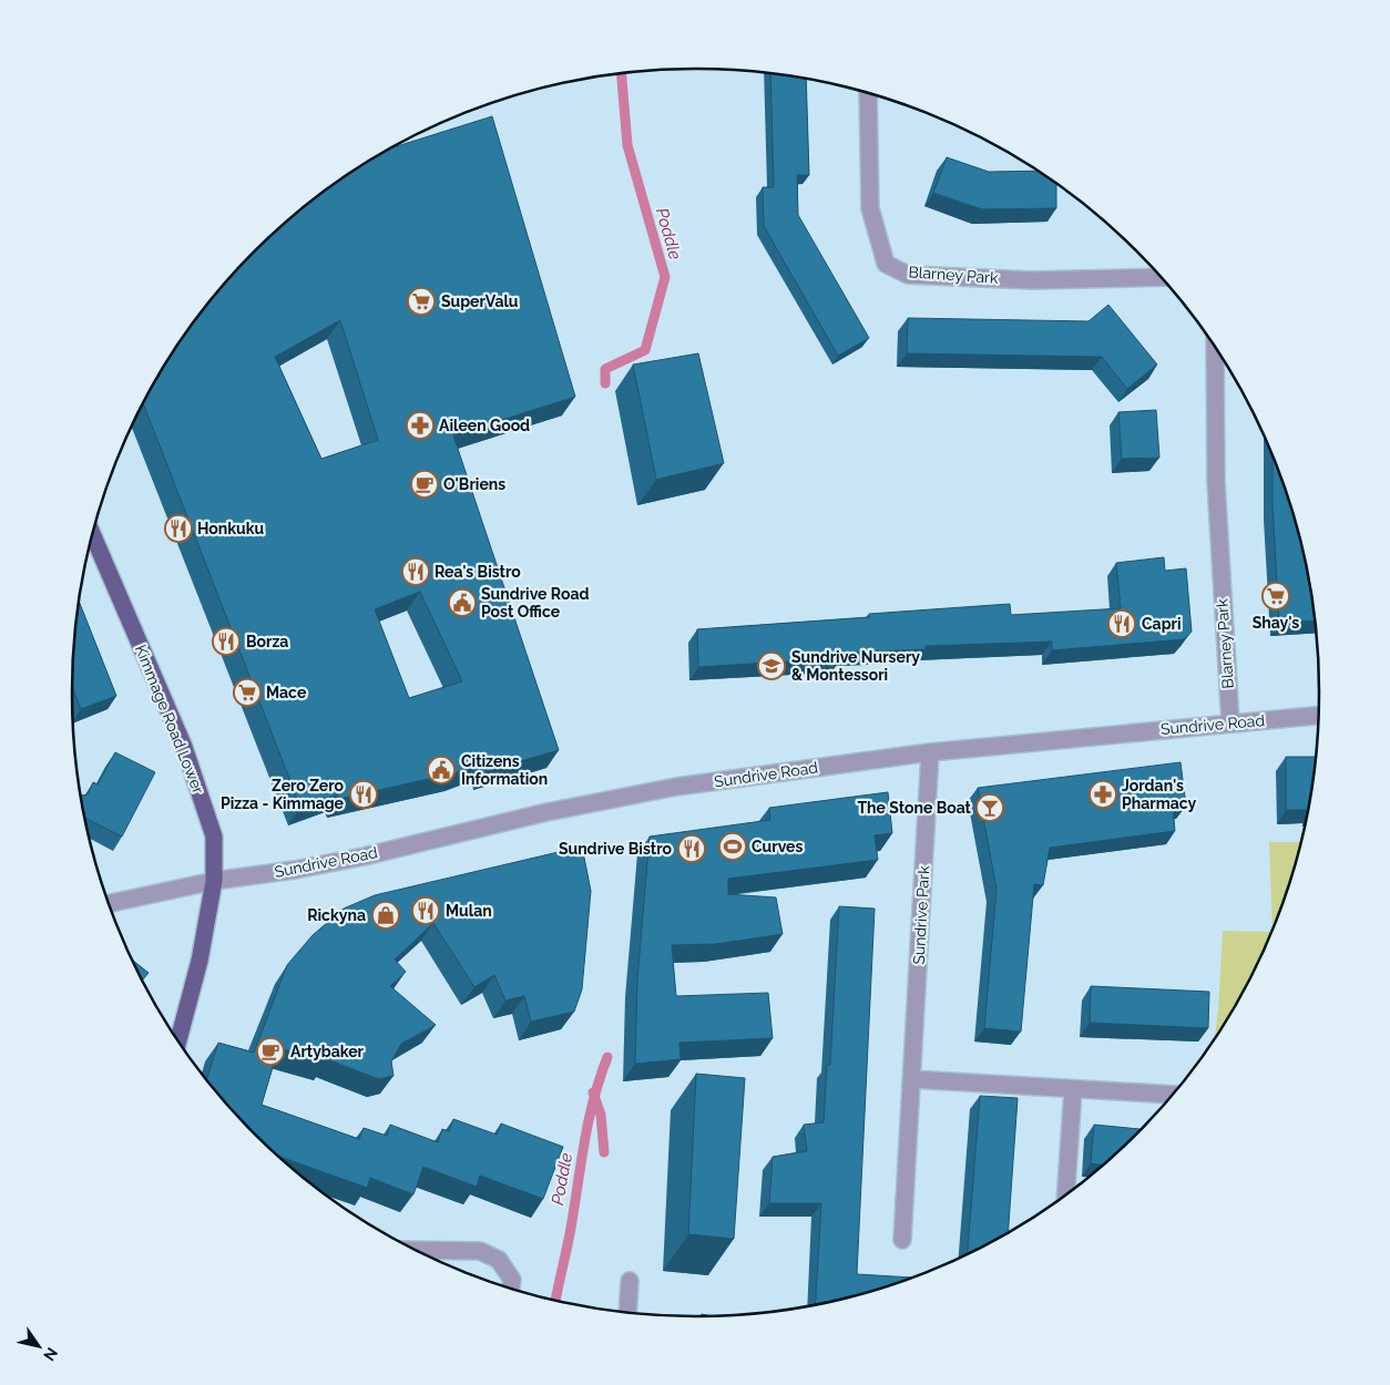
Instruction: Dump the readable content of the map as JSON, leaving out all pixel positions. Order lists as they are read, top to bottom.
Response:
{
  "streets": {
    "main road": ["Kimmage Road Lower"],
    "street": ["Blarney Park", "Sundrive Road", "Sundrive Park"]
  },
  "crossings": [
    ["Blarney Park", "Sundrive Road"],
    ["Kimmage Road Lower", "Sundrive Road"],
    ["Sundrive Road", "Sundrive Park"]
  ],
  "water": ["Poddle"],
  "places": {
    "supermarket": ["SuperValu", "Shay's", "Mace"],
    "pharmacy": ["Aileen Good", "Jordan's Pharmacy"],
    "cafe": ["O'Briens", "Artybaker"],
    "restaurant": [
      "Honkuku",
      "Rea's Bistro",
      "Capri",
      "Borza",
      "Zero Zero Pizza - Kimmage",
      "Sundrive Bistro",
      "Mulan"
    ],
    "public building": ["Sundrive Road Post Office", "Citizens Information"],
    "school or university": ["Sundrive Nursery & Montessori"],
    "bar": ["The Stone Boat"],
    "sports": ["Curves"],
    "shop": ["Rickyna"]
  },
  "north": "bottom right"
}
